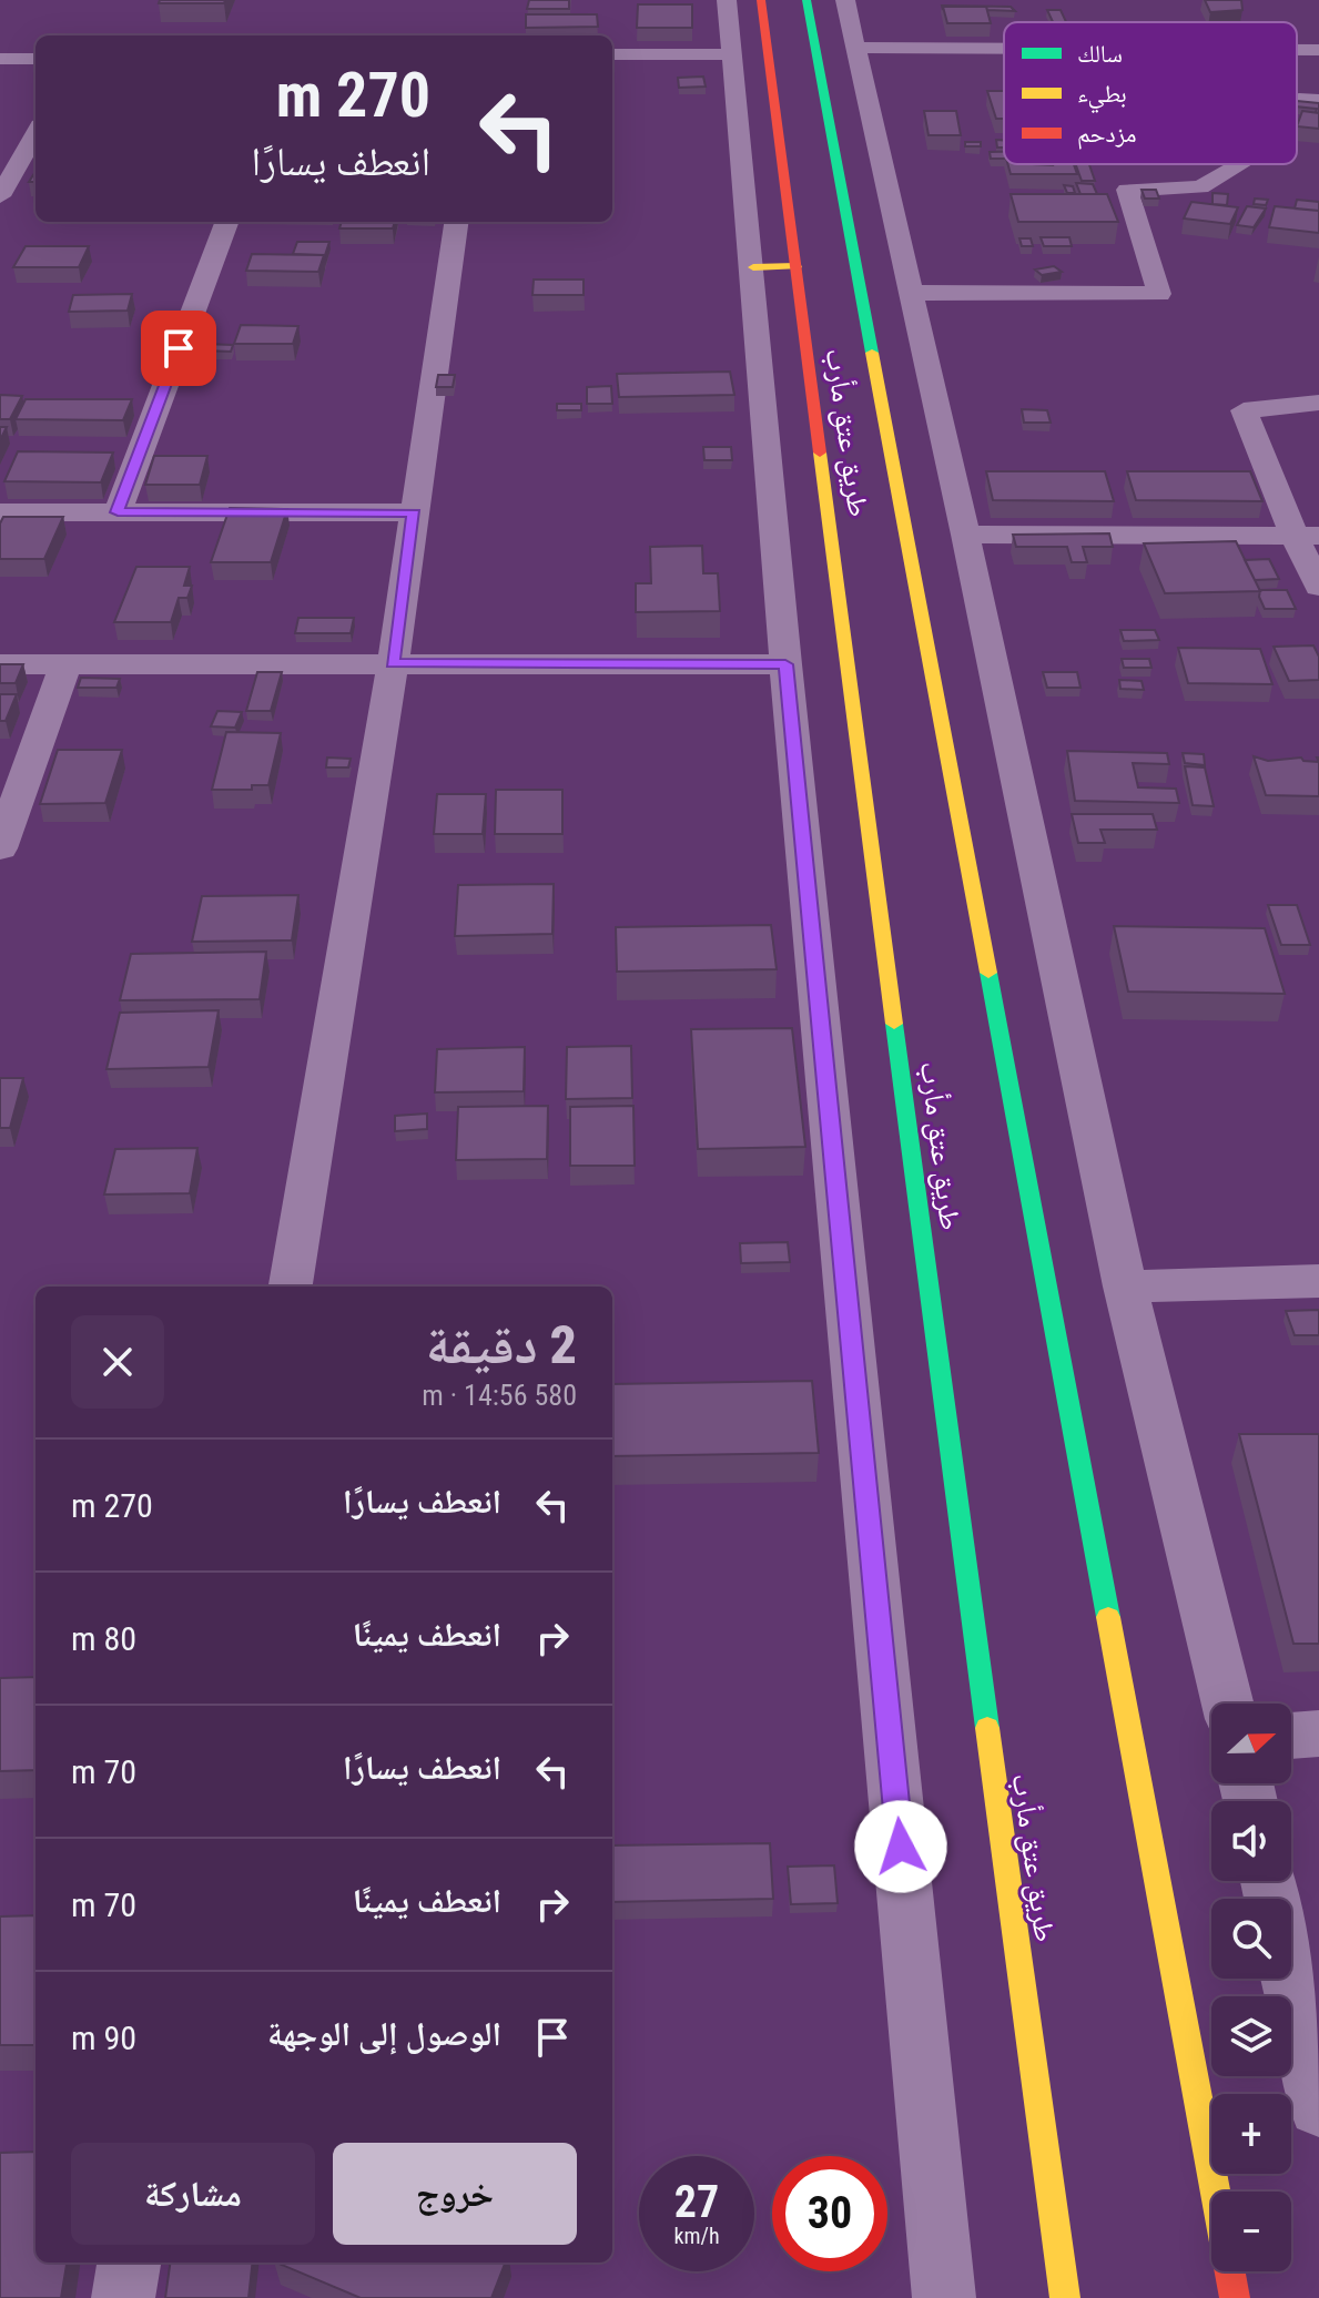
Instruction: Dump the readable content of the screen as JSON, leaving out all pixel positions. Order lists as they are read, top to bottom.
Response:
{
  "streets": {
    "main road": ["طريق عتق مأرب"]
  },
  "legend": ["سالك", "بطيء", "مزدحم"],
  "north": "right",
  "page": {
    "turn": ["270 m", "انعطف يسارًا"],
    "heading": ["2 دقيقة", "580 m · 14:56"],
    "list": [
      {
        "name": "انعطف يسارًا",
        "value": "270 m"
      },
      {
        "name": "انعطف يمينًا",
        "value": "80 m"
      },
      {
        "name": "انعطف يسارًا",
        "value": "70 m"
      },
      {
        "name": "انعطف يمينًا",
        "value": "70 m"
      },
      {
        "name": "الوصول إلى الوجهة",
        "value": "90 m"
      }
    ],
    "map_buttons": ["+", "−"],
    "buttons": ["خروج", "مشاركة"],
    "speed": "27 km/h",
    "limit": "30"
  }
}
